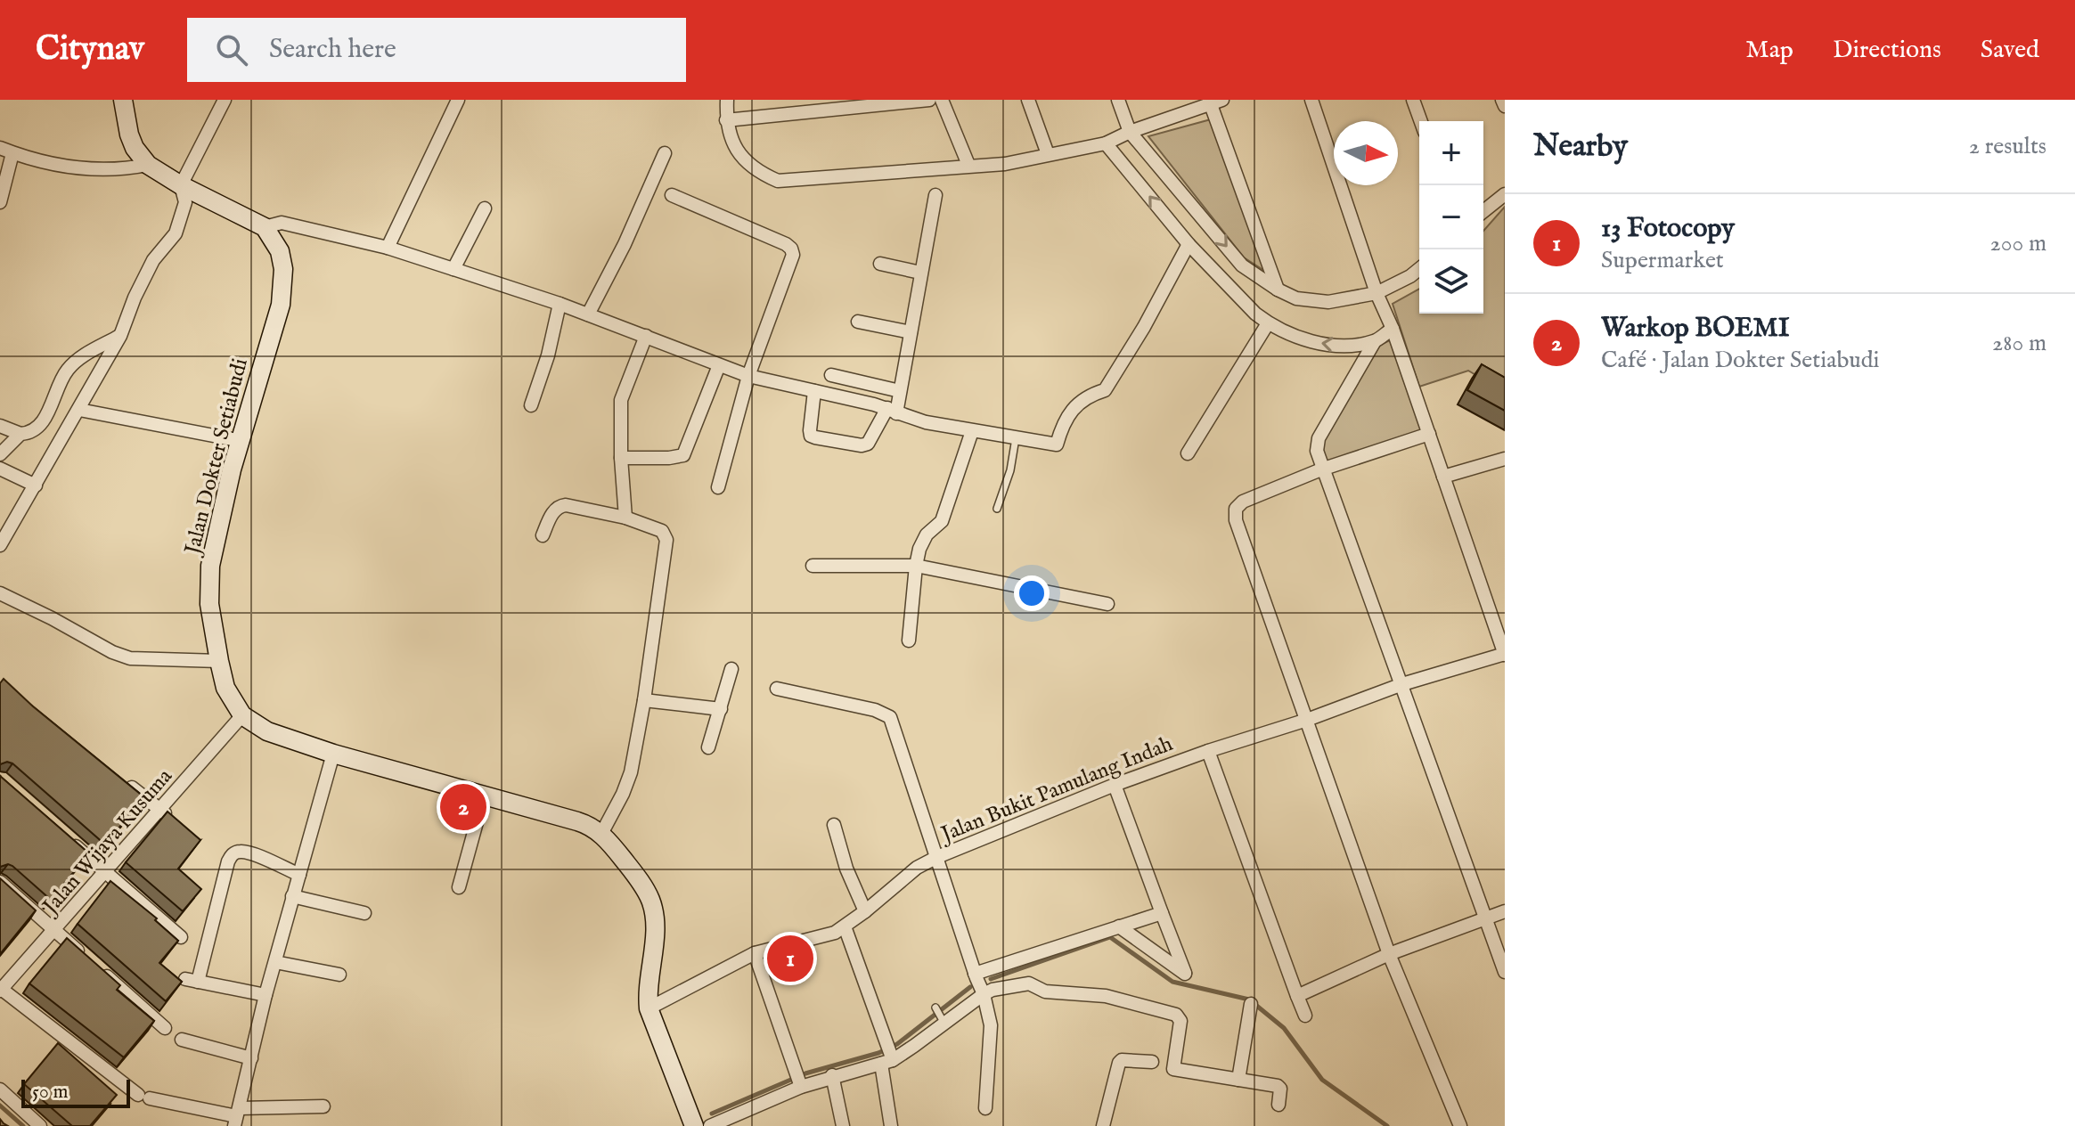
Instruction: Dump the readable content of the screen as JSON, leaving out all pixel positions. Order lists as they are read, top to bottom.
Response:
{
  "streets": {
    "main road": ["Jalan Dokter Setiabudi"],
    "street": ["Jalan Bukit Pamulang Indah", "Jalan Wijaya Kusuma"]
  },
  "crossings": [
    ["Jalan Dokter Setiabudi", "Jalan Bukit Pamulang Indah"],
    ["Jalan Dokter Setiabudi", "Jalan Wijaya Kusuma"]
  ],
  "scale_bar": "50 m",
  "north": "right",
  "page": {
    "header": "Citynav",
    "search": "Search here",
    "nav": ["Map", "Directions", "Saved"],
    "heading": ["Nearby", "2 results"],
    "map_buttons": ["+", "−"],
    "list": [
      {
        "mark": "1",
        "name": "13 Fotocopy",
        "note": "Supermarket",
        "value": "200 m"
      },
      {
        "mark": "2",
        "name": "Warkop BOEMI",
        "note": "Café · Jalan Dokter Setiabudi",
        "value": "280 m"
      }
    ],
    "pins": ["2", "1"],
    "scale": "50 m"
  }
}
